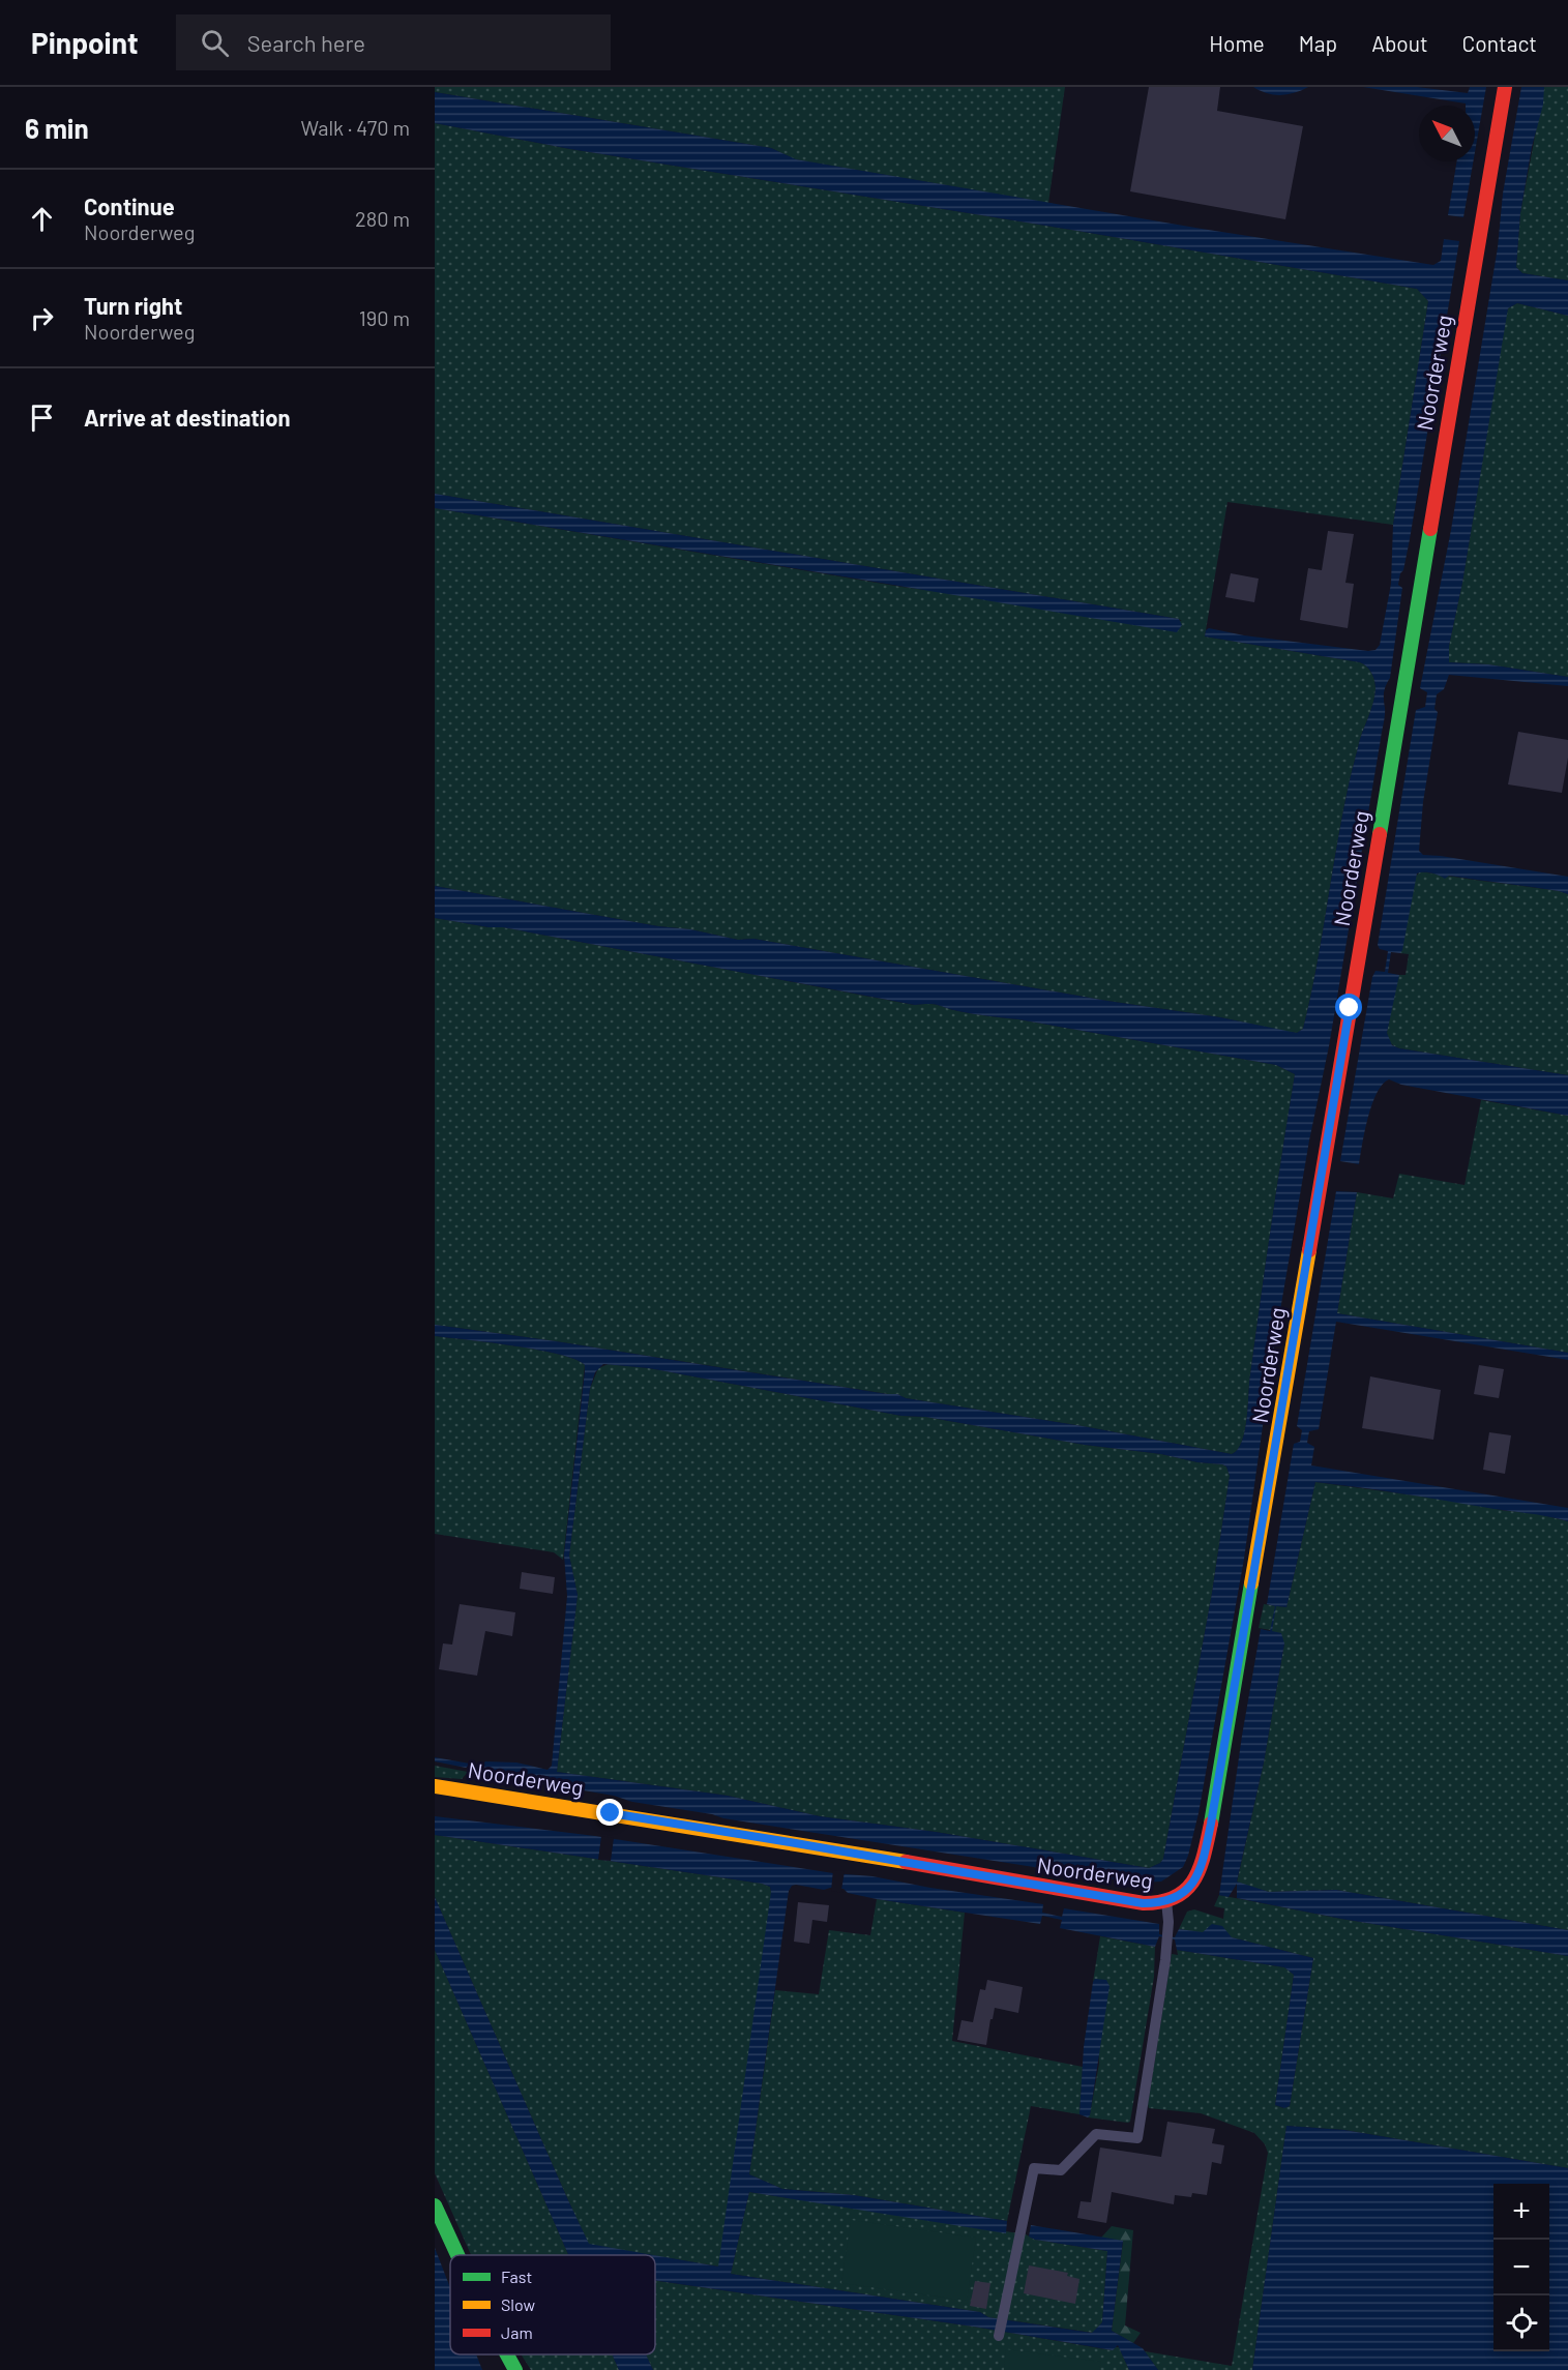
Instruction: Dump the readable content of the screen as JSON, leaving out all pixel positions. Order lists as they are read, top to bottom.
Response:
{
  "streets": {
    "street": ["Noorderweg"]
  },
  "legend": ["Fast", "Slow", "Jam"],
  "north": "top left",
  "page": {
    "header": "Pinpoint",
    "search": "Search here",
    "nav": [
      "Home",
      "Map",
      "About",
      "Contact"
    ],
    "heading": ["6 min", "Walk · 470 m"],
    "list": [
      ["Continue", "Noorderweg", "280 m"],
      ["Turn right", "Noorderweg", "190 m"],
      "Arrive at destination"
    ],
    "map_buttons": ["+", "−"]
  }
}
